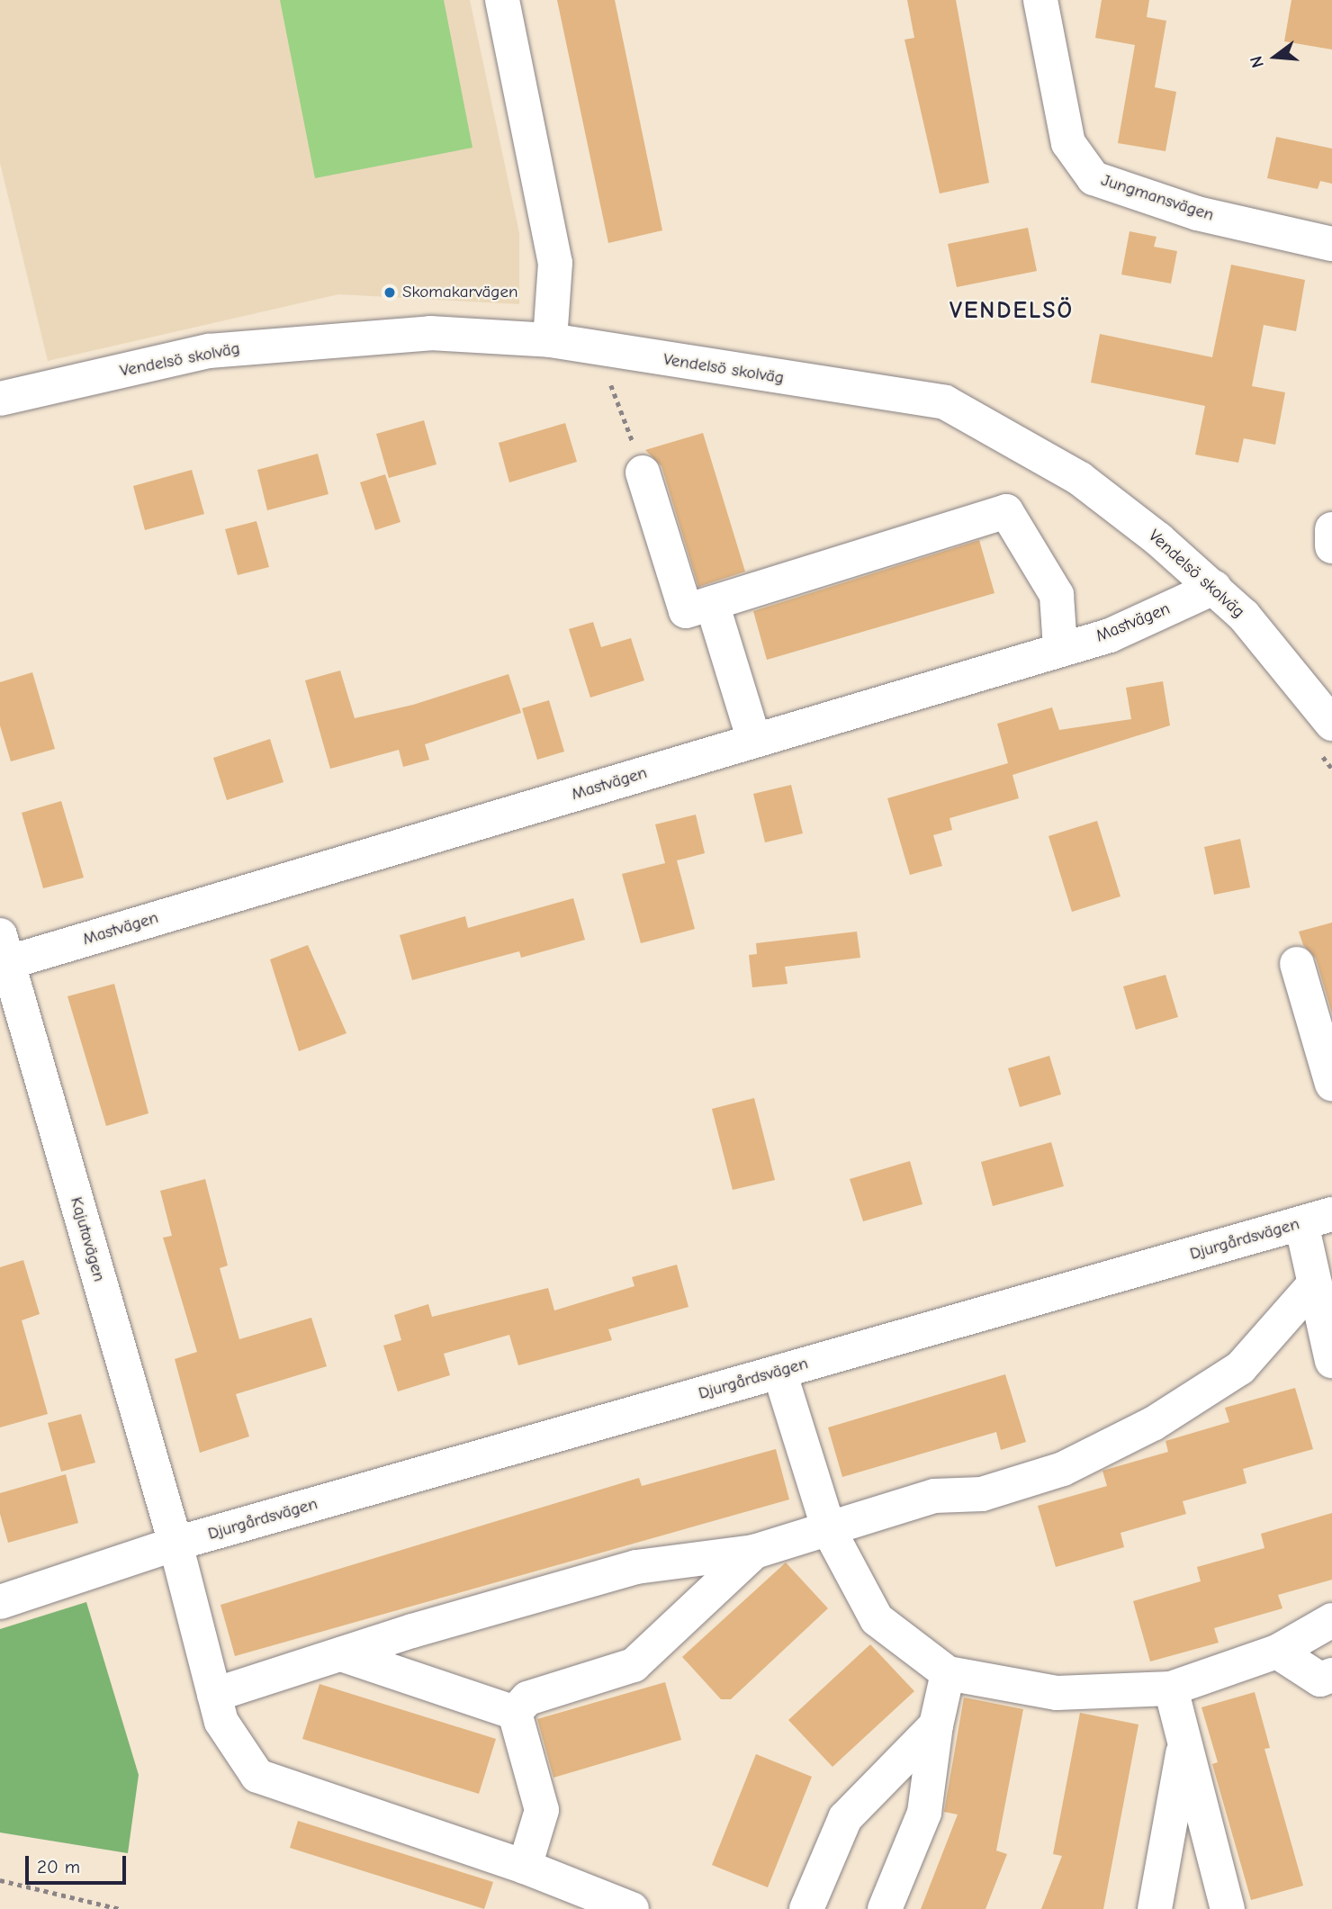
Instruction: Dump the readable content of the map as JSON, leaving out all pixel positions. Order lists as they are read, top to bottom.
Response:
{
  "streets": {
    "street": [
      "Jungmansvägen",
      "Vendelsö skolväg",
      "Mastvägen",
      "Kajutavägen",
      "Djurgårdsvägen"
    ]
  },
  "crossings": [
    ["Vendelsö skolväg", "Mastvägen"],
    ["Mastvägen", "Kajutavägen"],
    ["Kajutavägen", "Djurgårdsvägen"]
  ],
  "districts": ["VENDELSÖ"],
  "places": ["Skomakarvägen"],
  "scale_bar": "20 m",
  "north": "left"
}
